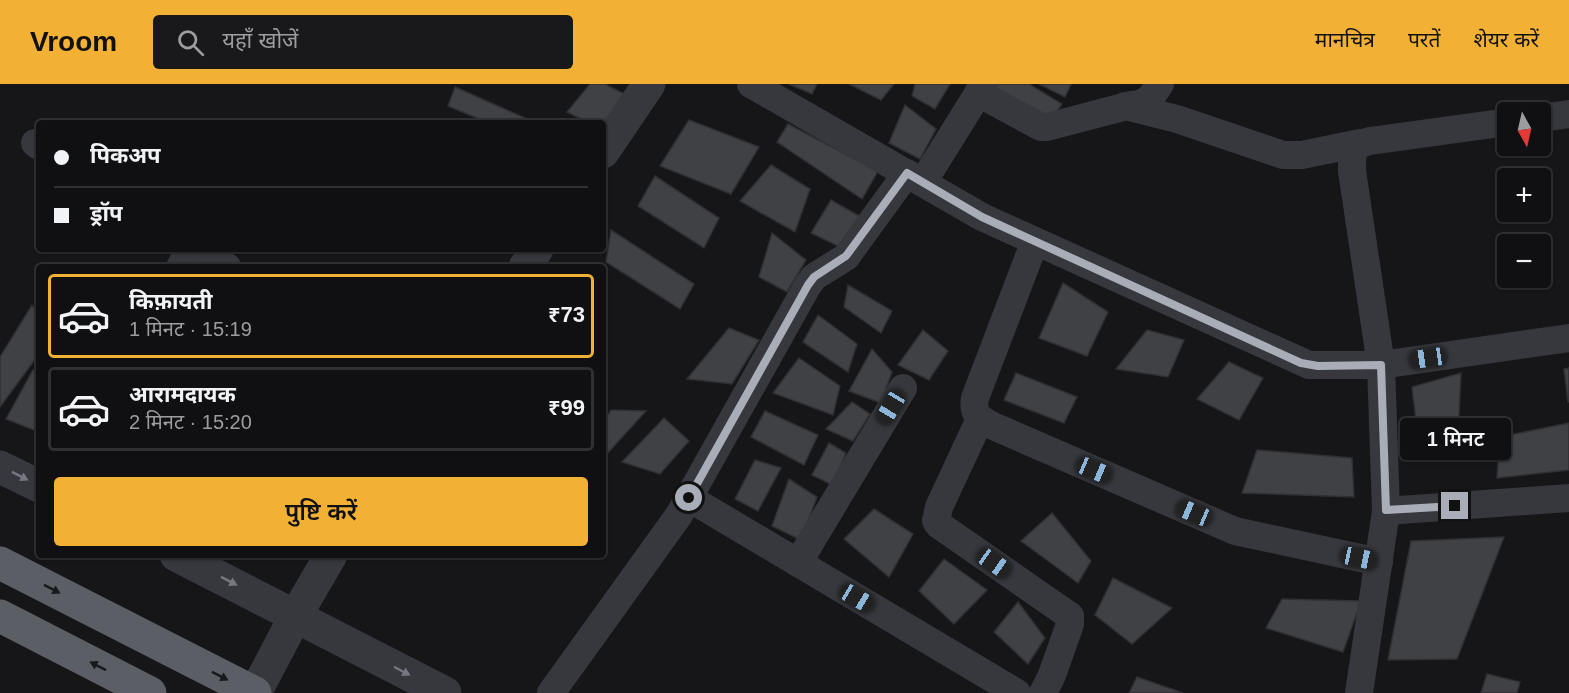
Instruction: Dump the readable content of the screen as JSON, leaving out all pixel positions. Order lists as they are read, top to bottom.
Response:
{
  "north": "bottom",
  "page": {
    "header": "Vroom",
    "search": "यहाँ खोजें",
    "nav": ["मानचित्र", "परतें", "शेयर करें"],
    "map_buttons": ["+", "−"],
    "banner": ["पिकअप", "ड्रॉप"],
    "list": [
      {
        "name": "किफ़ायती",
        "note": "1 मिनट · 15:19",
        "value": "₹73"
      },
      {
        "name": "आरामदायक",
        "note": "2 मिनट · 15:20",
        "value": "₹99"
      }
    ],
    "bubble": "1 मिनट",
    "buttons": "पुष्टि करें"
  }
}
